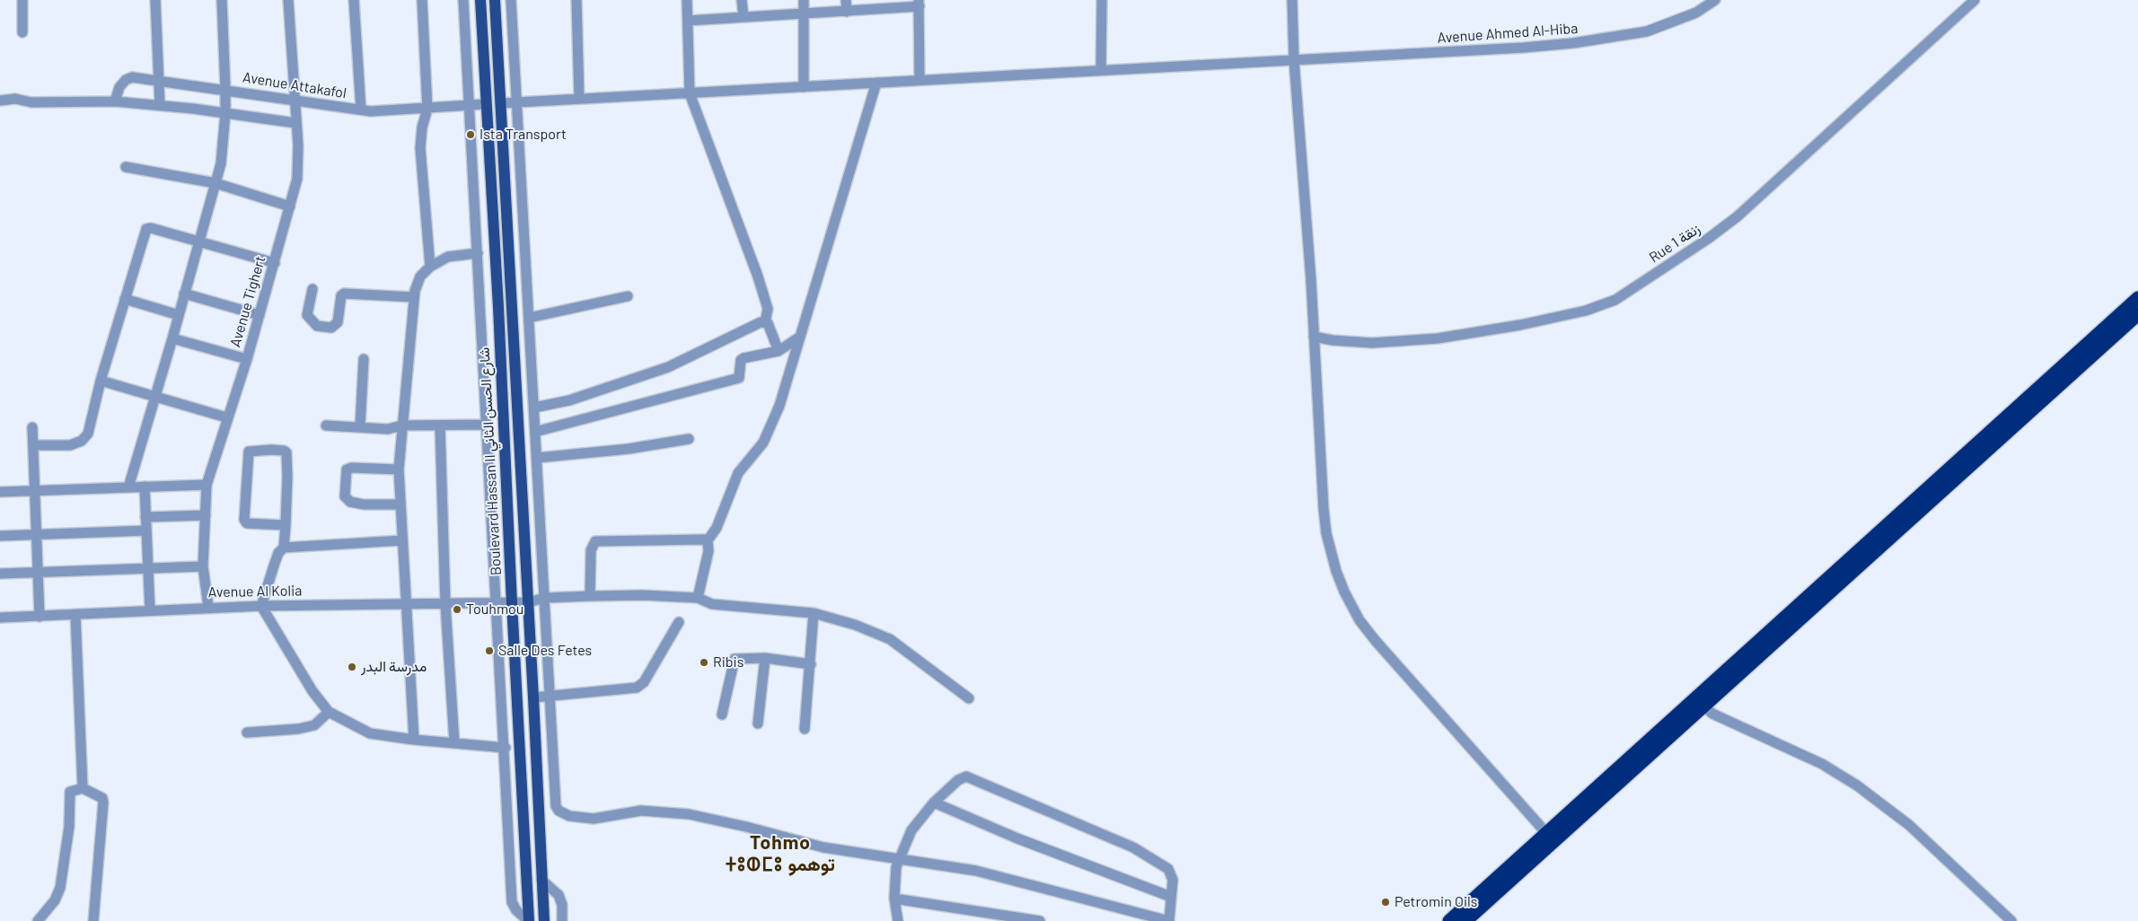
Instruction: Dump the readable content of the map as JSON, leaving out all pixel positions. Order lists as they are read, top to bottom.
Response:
{
  "streets": {
    "main road": ["Boulevard Hassan II شارع الحسن الثاني"],
    "street": [
      "Avenue Ahmed Al-Hiba",
      "Avenue Attakafol",
      "Rue 1 زنقة",
      "Avenue Tighert",
      "Avenue Al Kolia"
    ]
  },
  "crossings": [
    ["Avenue Ahmed Al-Hiba", "Boulevard Hassan II شارع الحسن الثاني"],
    ["Avenue Attakafol", "Avenue Tighert"],
    ["Avenue Attakafol", "Boulevard Hassan II شارع الحسن الثاني"],
    ["Avenue Tighert", "Avenue Al Kolia"],
    ["Boulevard Hassan II شارع الحسن الثاني", "Avenue Al Kolia"]
  ],
  "districts": ["Tohmo ⵜⵓⵀⵎⵓ توهمو"],
  "places": [
    "Ista Transport",
    "Touhmou",
    "Salle Des Fetes",
    "Ribis",
    "مدرسة البدر",
    "Petromin Oils"
  ]
}
